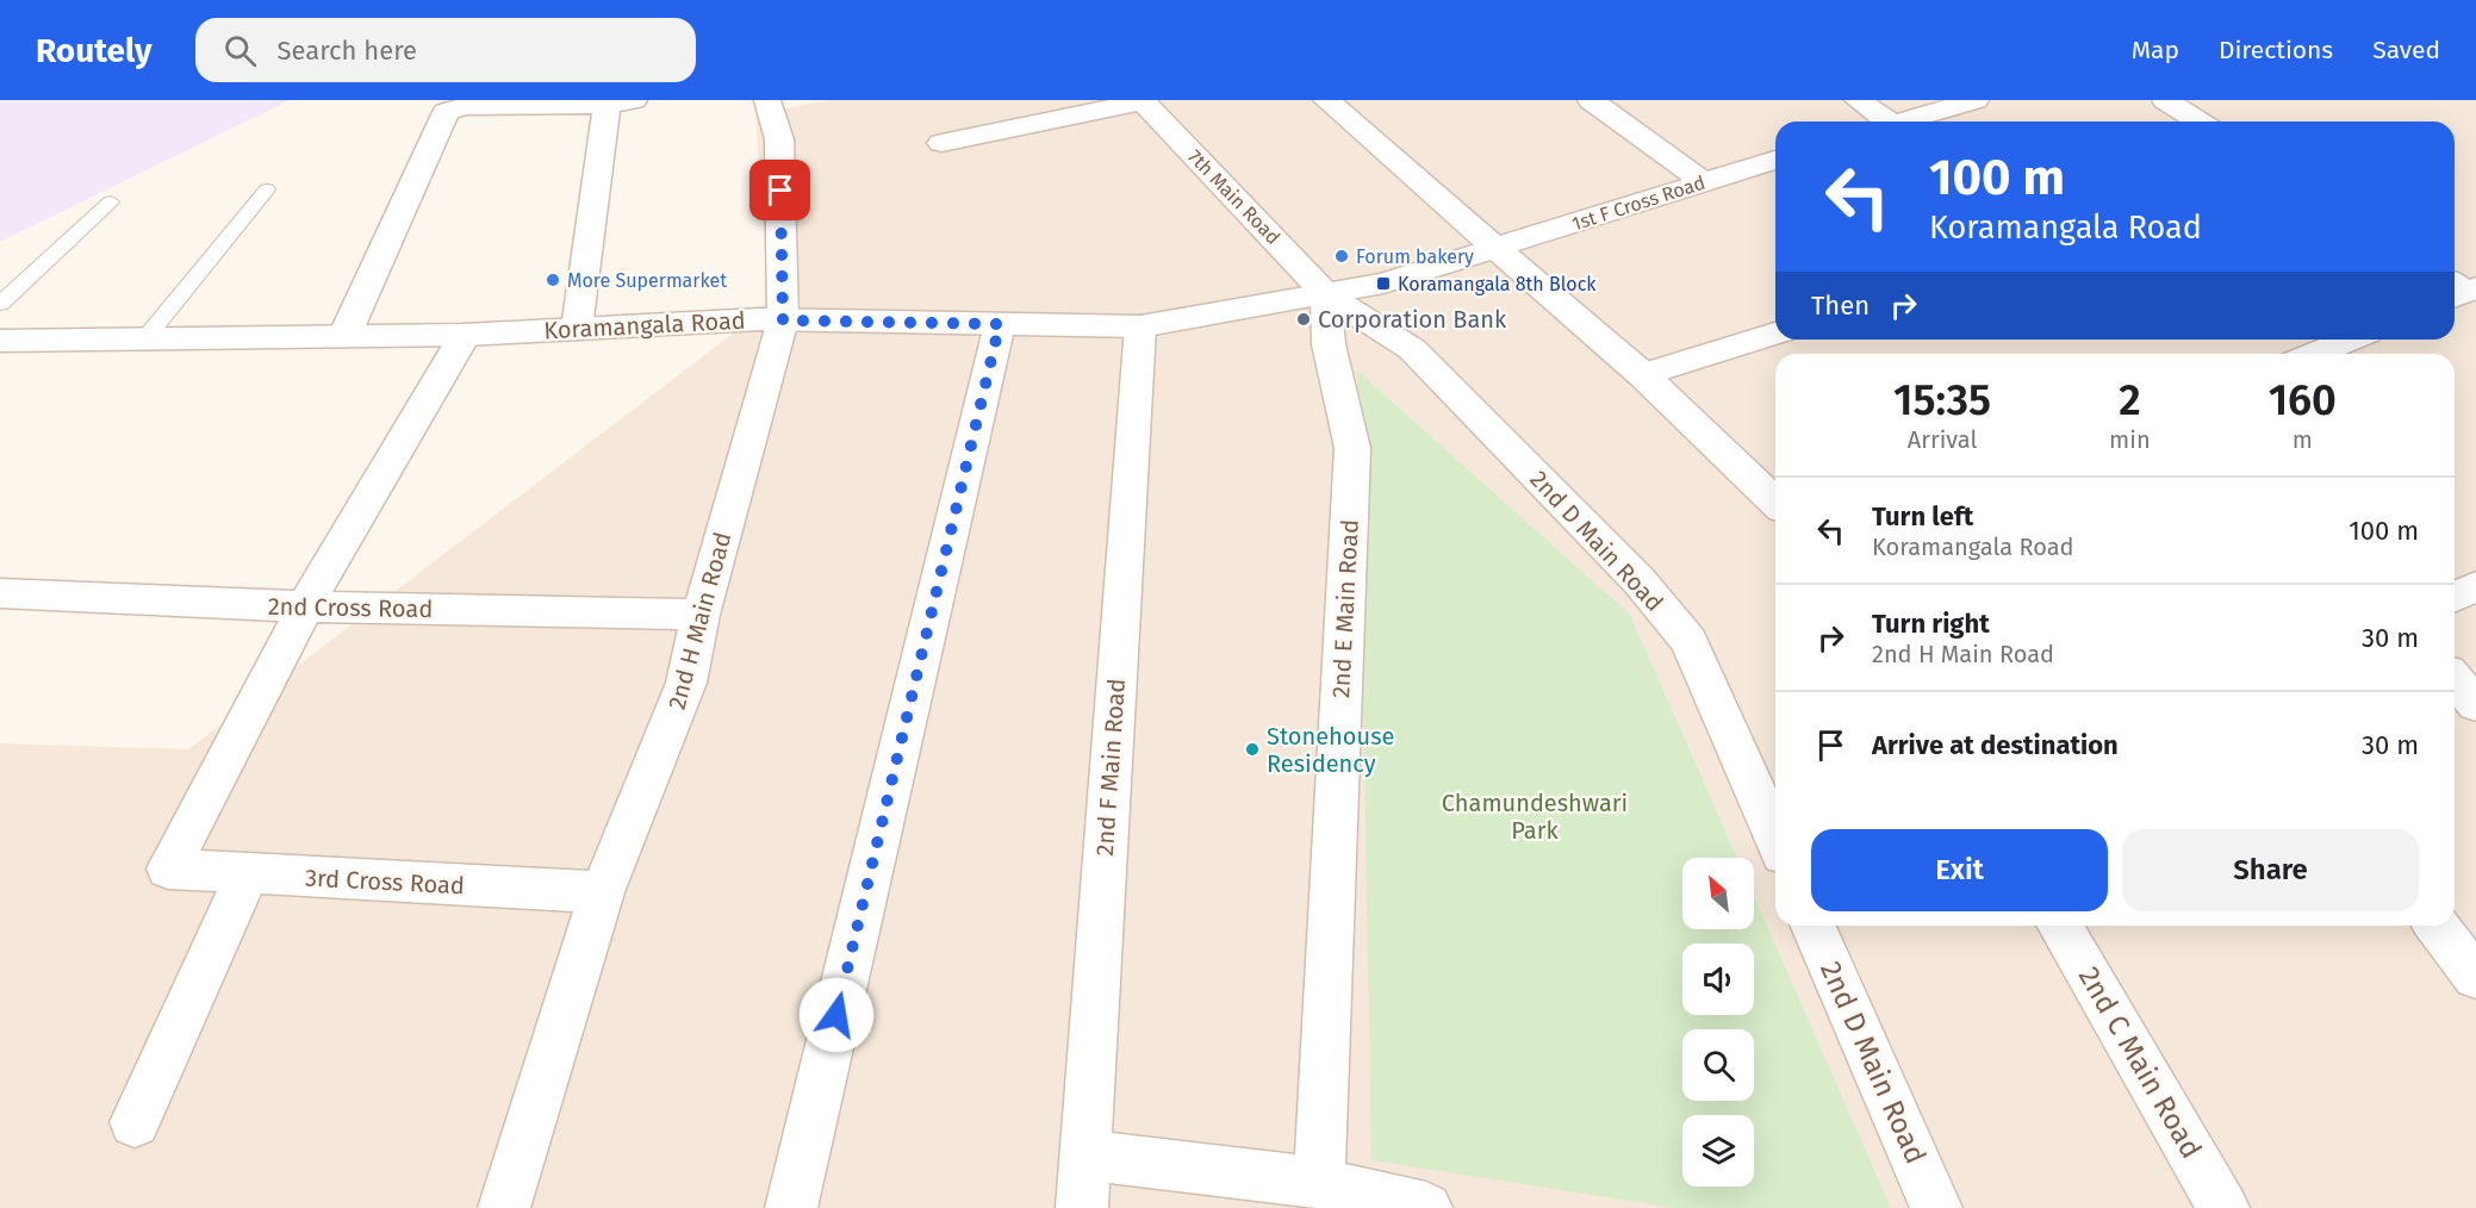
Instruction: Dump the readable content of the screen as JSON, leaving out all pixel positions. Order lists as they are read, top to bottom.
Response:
{
  "streets": {
    "street": [
      "7th Main Road",
      "1st F Cross Road",
      "Koramangala Road",
      "2nd D Main Road",
      "2nd Cross Road",
      "2nd E Main Road",
      "2nd H Main Road",
      "2nd F Main Road",
      "3rd Cross Road",
      "2nd C Main Road"
    ]
  },
  "crossings": [
    ["7th Main Road", "Koramangala Road"],
    ["7th Main Road", "2nd D Main Road"],
    ["7th Main Road", "2nd E Main Road"],
    ["1st F Cross Road", "Koramangala Road"],
    ["Koramangala Road", "2nd D Main Road"],
    ["Koramangala Road", "2nd E Main Road"],
    ["Koramangala Road", "2nd H Main Road"],
    ["Koramangala Road", "2nd F Main Road"],
    ["2nd D Main Road", "2nd E Main Road"],
    ["2nd Cross Road", "2nd H Main Road"],
    ["2nd Cross Road", "3rd Cross Road"],
    ["2nd H Main Road", "3rd Cross Road"]
  ],
  "parks": ["Chamundeshwari Park"],
  "places": {
    "other": [
      "Forum bakery",
      "More Supermarket",
      "Corporation Bank",
      "Stonehouse Residency"
    ],
    "transit": ["Koramangala 8th Block"]
  },
  "north": "top left",
  "page": {
    "header": "Routely",
    "search": "Search here",
    "nav": ["Map", "Directions", "Saved"],
    "turn": ["100 m", "Koramangala Road"],
    "then": "Then",
    "eta": [
      "15:35",
      "Arrival",
      "2",
      "min",
      "160",
      "m"
    ],
    "list": [
      {
        "name": "Turn left",
        "note": "Koramangala Road",
        "value": "100 m"
      },
      {
        "name": "Turn right",
        "note": "2nd H Main Road",
        "value": "30 m"
      },
      {
        "name": "Arrive at destination",
        "value": "30 m"
      }
    ],
    "buttons": ["Exit", "Share"]
  }
}
